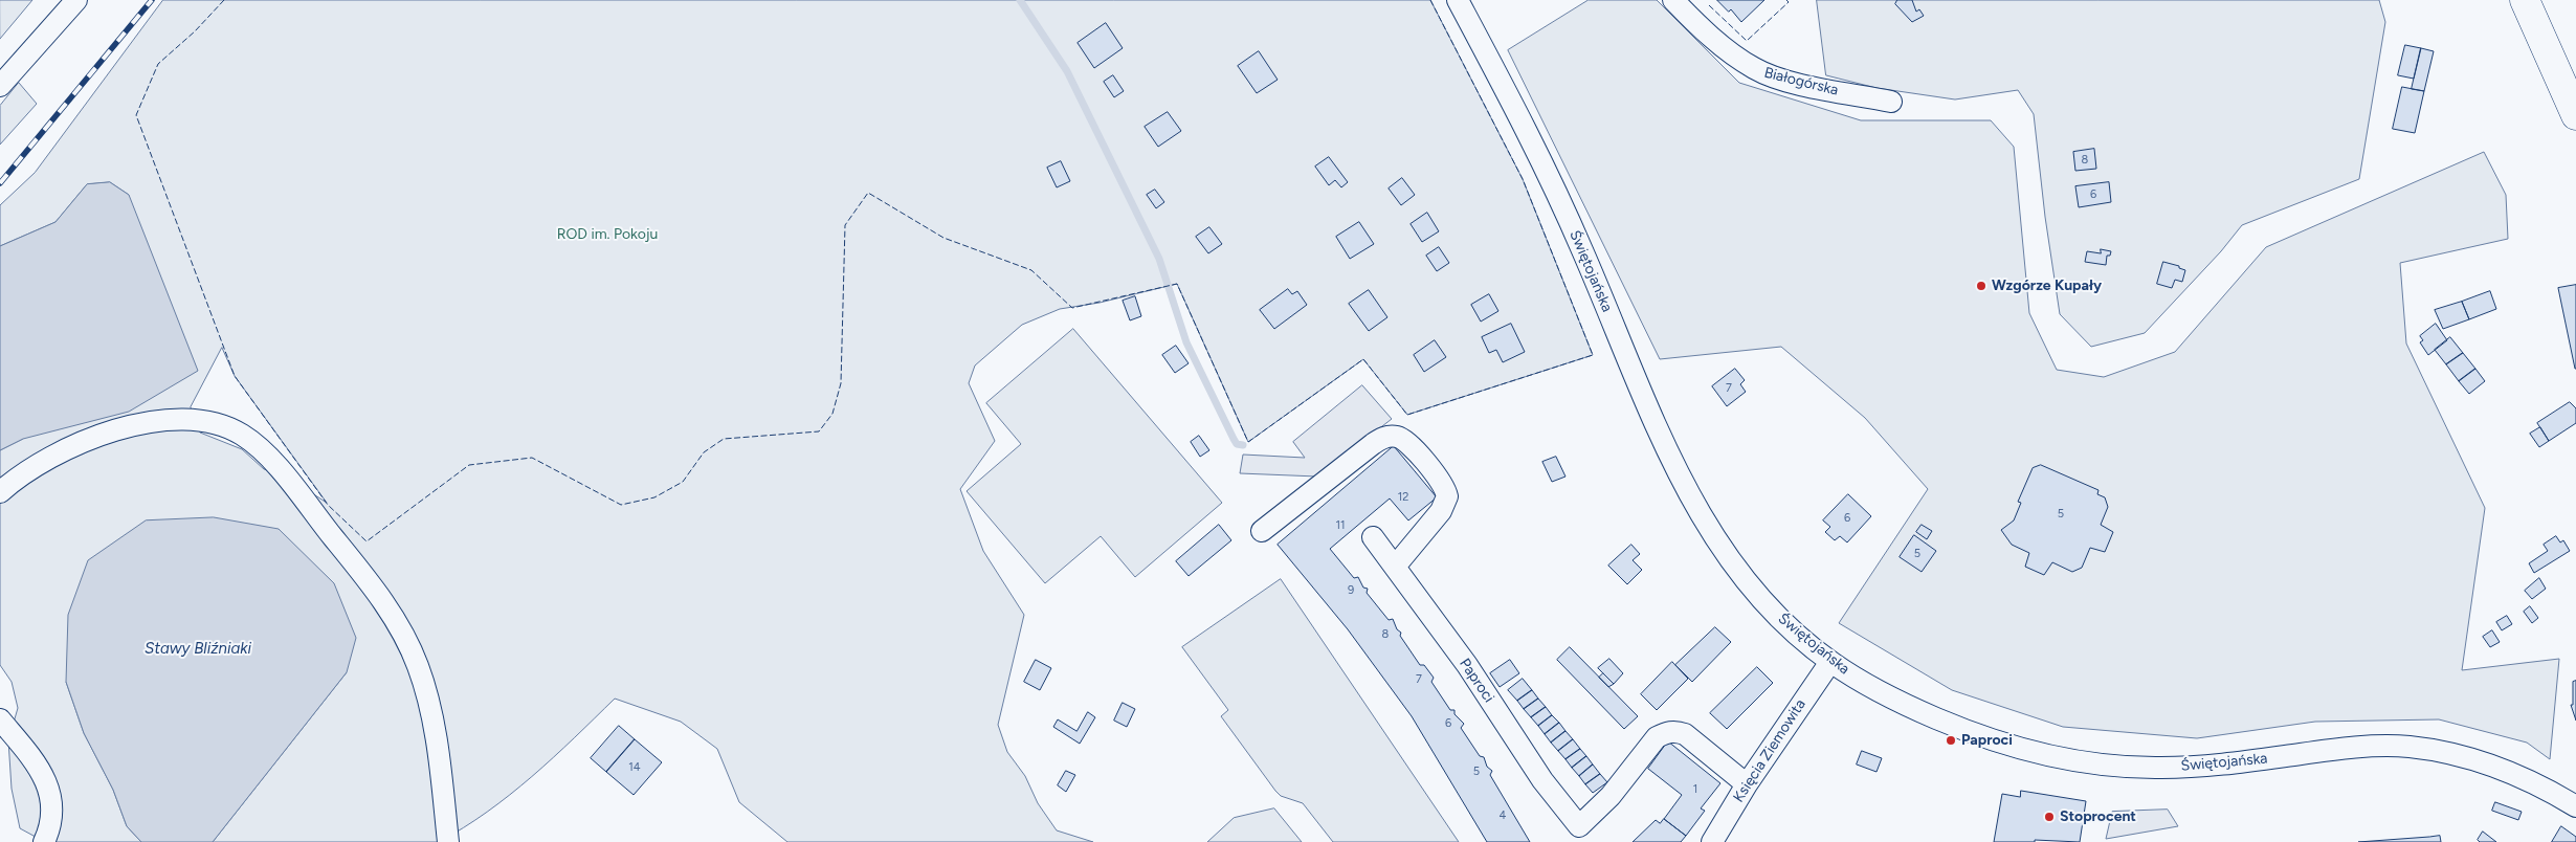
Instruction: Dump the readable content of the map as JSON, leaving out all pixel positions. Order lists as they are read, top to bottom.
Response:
{
  "streets": {
    "street": [
      "Białogórska",
      "Świętojańska",
      "Paproci",
      "Księcia Ziemowita"
    ]
  },
  "crossings": [
    ["Świętojańska", "Księcia Ziemowita"],
    ["Paproci", "Księcia Ziemowita"]
  ],
  "water": ["Stawy Bliźniaki"],
  "parks": ["ROD im. Pokoju"],
  "places": ["Wzgórze Kupały", "Paproci", "Stoprocent"],
  "house_numbers": [
    "8",
    "6",
    "7",
    "12",
    "5",
    "6",
    "11",
    "5",
    "9",
    "8",
    "7",
    "6",
    "14",
    "5",
    "1",
    "4"
  ]
}
